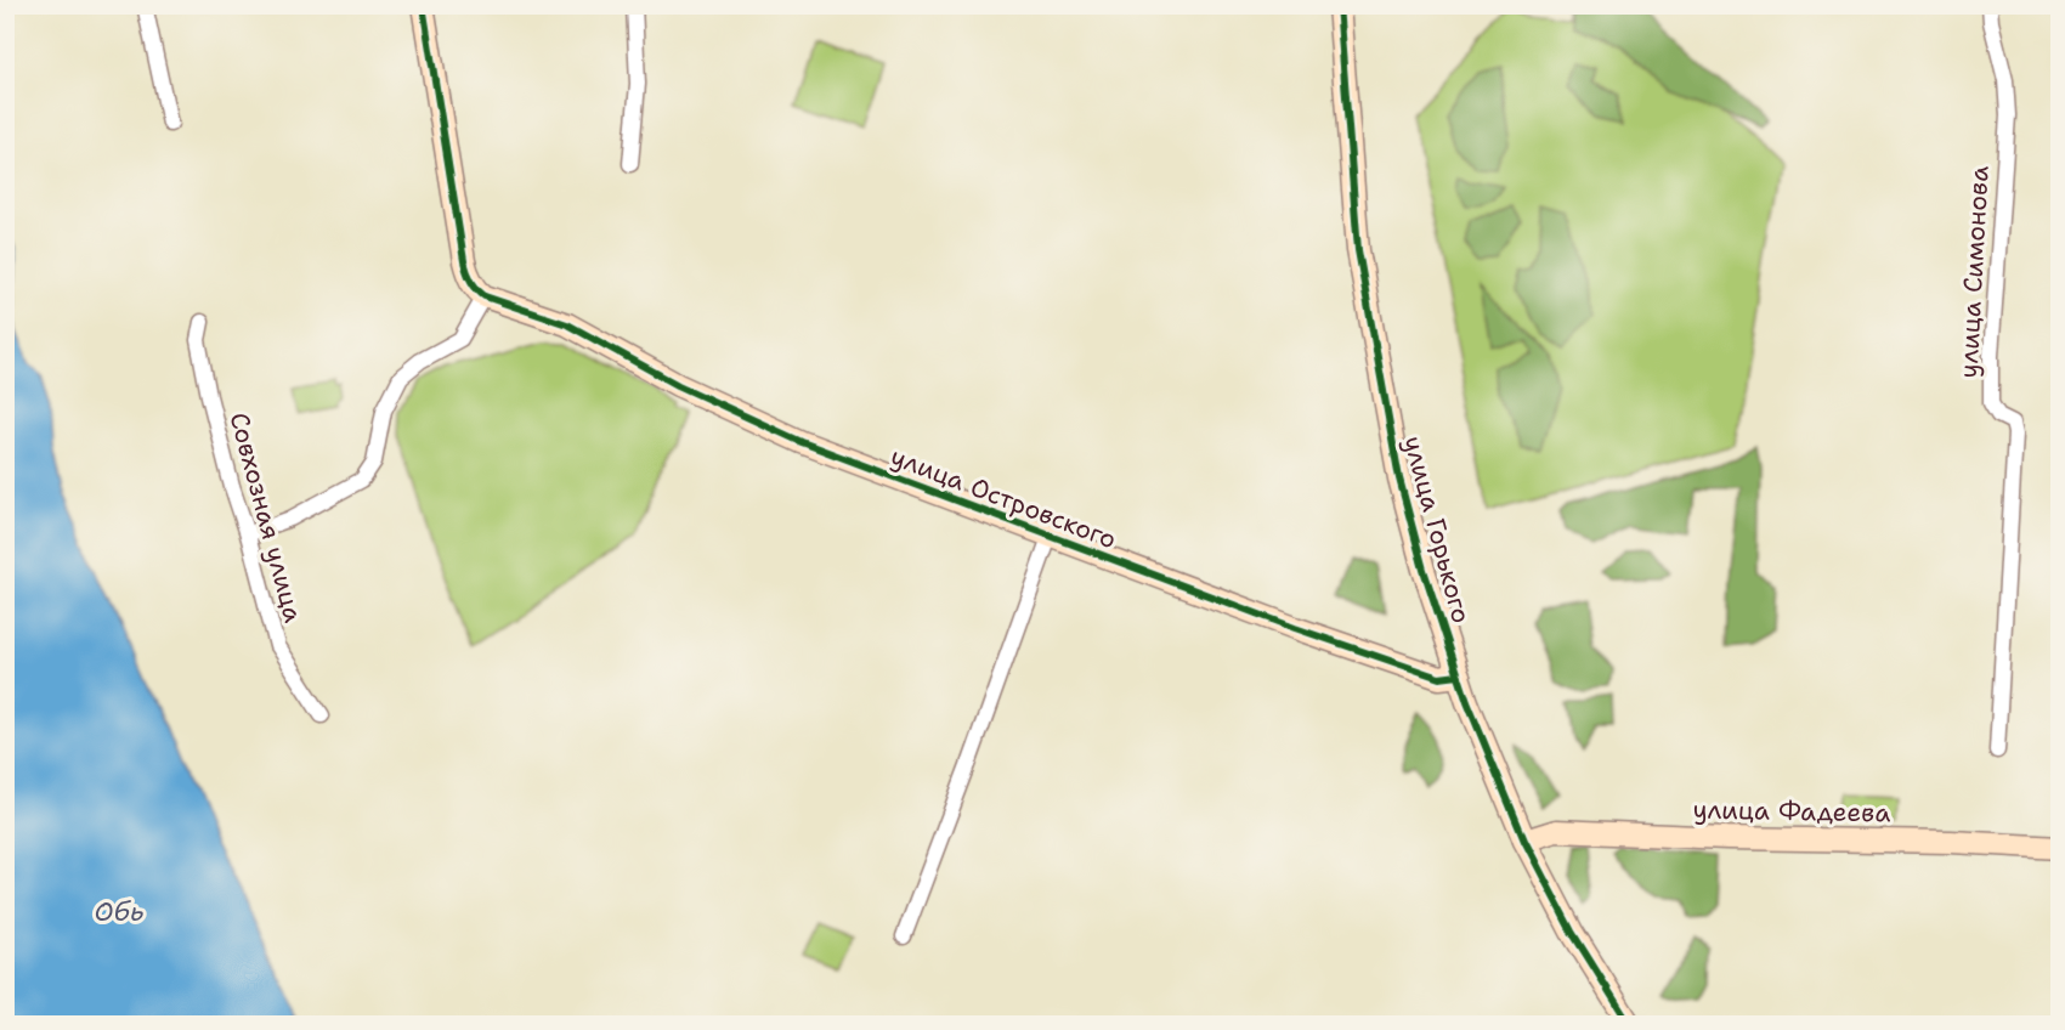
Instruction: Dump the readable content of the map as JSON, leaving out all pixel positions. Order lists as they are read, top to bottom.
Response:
{
  "streets": {
    "street": [
      "улица Симонова",
      "улица Островского",
      "Совхозная улица",
      "улица Горького",
      "улица Фадеева"
    ]
  },
  "crossings": [
    ["улица Островского", "улица Горького"],
    ["улица Горького", "улица Фадеева"]
  ],
  "water": ["Обь"]
}
